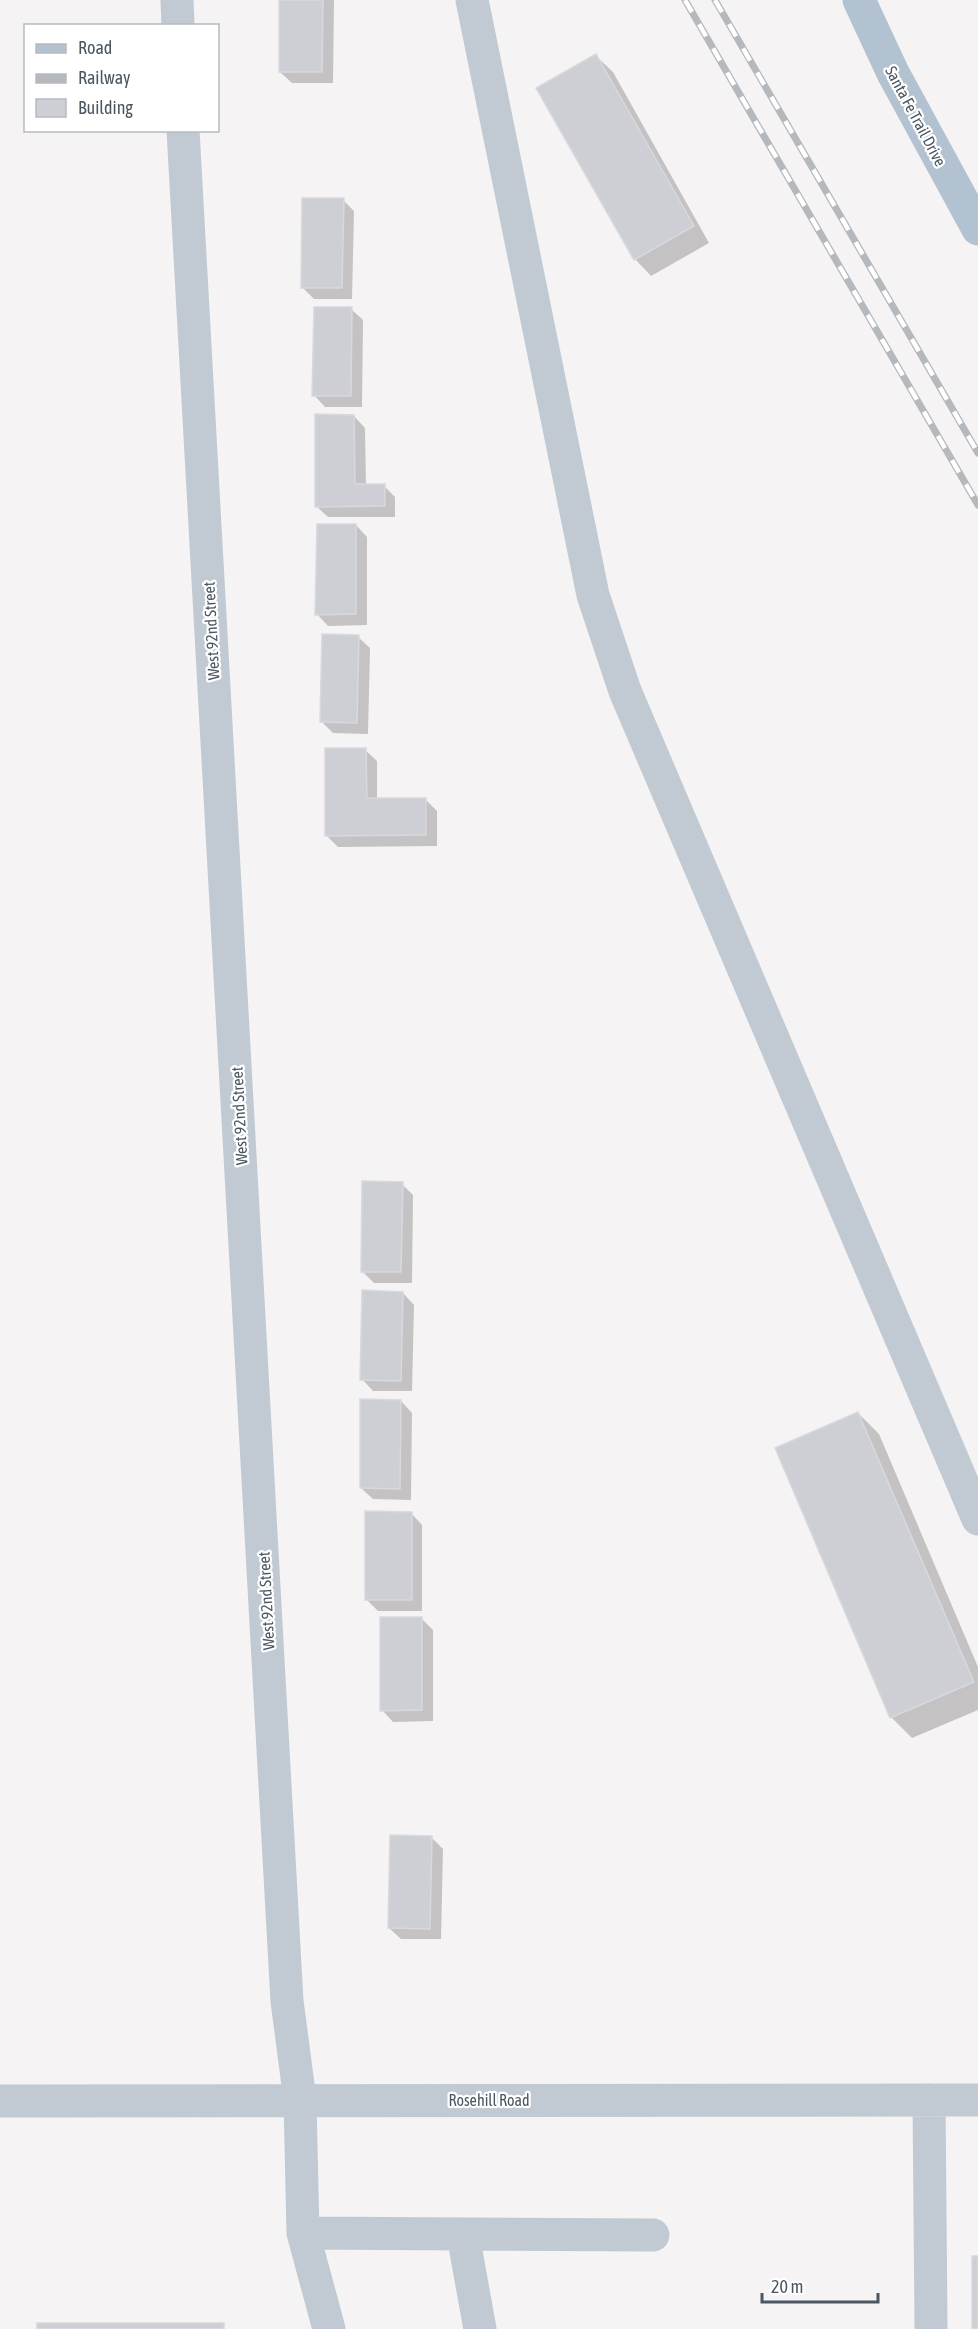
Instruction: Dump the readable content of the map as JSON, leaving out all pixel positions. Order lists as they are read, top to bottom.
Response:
{
  "streets": {
    "main road": ["Santa Fe Trail Drive"],
    "street": ["West 92nd Street", "Rosehill Road"]
  },
  "crossings": [
    ["West 92nd Street", "Rosehill Road"]
  ],
  "legend": ["Road", "Railway", "Building"],
  "scale_bar": "20 m"
}
